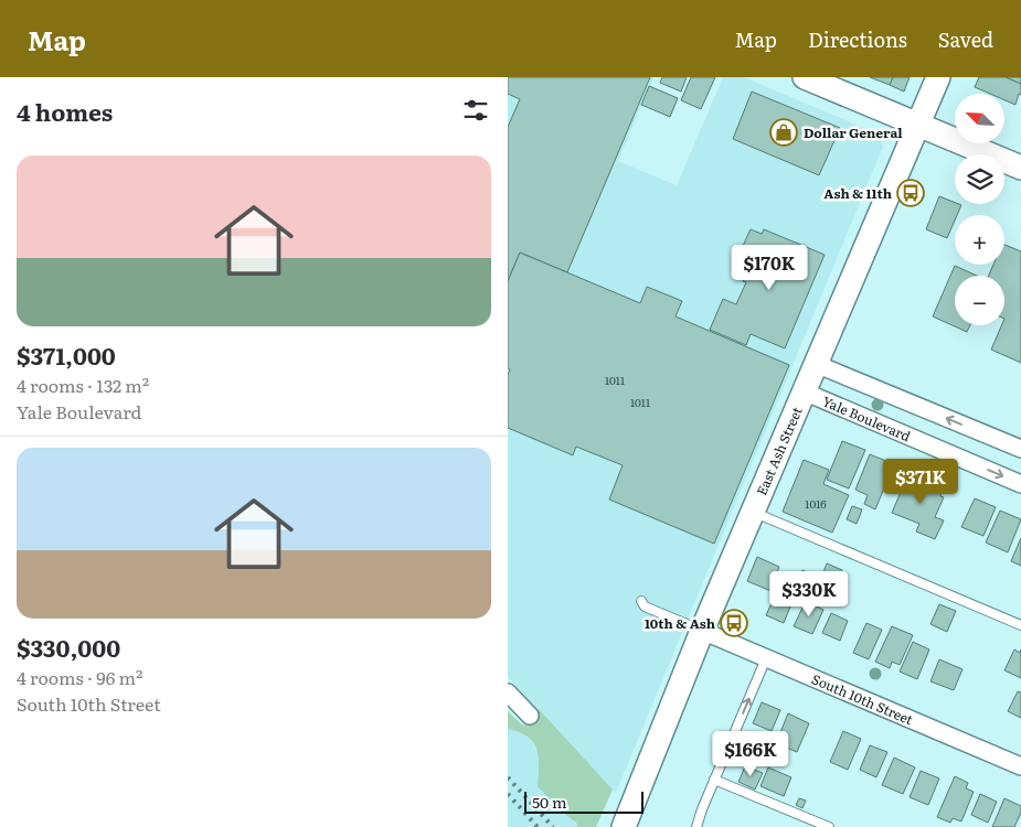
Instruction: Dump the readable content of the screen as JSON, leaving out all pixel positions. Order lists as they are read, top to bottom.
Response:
{
  "streets": {
    "street": ["Yale Boulevard", "East Ash Street", "South 10th Street"]
  },
  "crossings": [
    ["Yale Boulevard", "East Ash Street"],
    ["East Ash Street", "South 10th Street"]
  ],
  "places": {
    "shop": ["Dollar General"],
    "bus stop": ["Ash & 11th", "10th & Ash"]
  },
  "house_numbers": ["1011", "1011", "1016"],
  "scale_bar": "50 m",
  "north": "top left",
  "page": {
    "header": "Map",
    "nav": ["Map", "Directions", "Saved"],
    "heading": "4 homes",
    "map_buttons": ["+", "−"],
    "list": [
      {
        "name": "$371,000",
        "note": "4 rooms · 132 m² · Yale Boulevard"
      },
      {
        "name": "$330,000",
        "note": "4 rooms · 96 m² · South 10th Street"
      }
    ],
    "price": [
      "$170K",
      "$371K",
      "$330K",
      "$166K"
    ],
    "scale": "50 m"
  }
}
